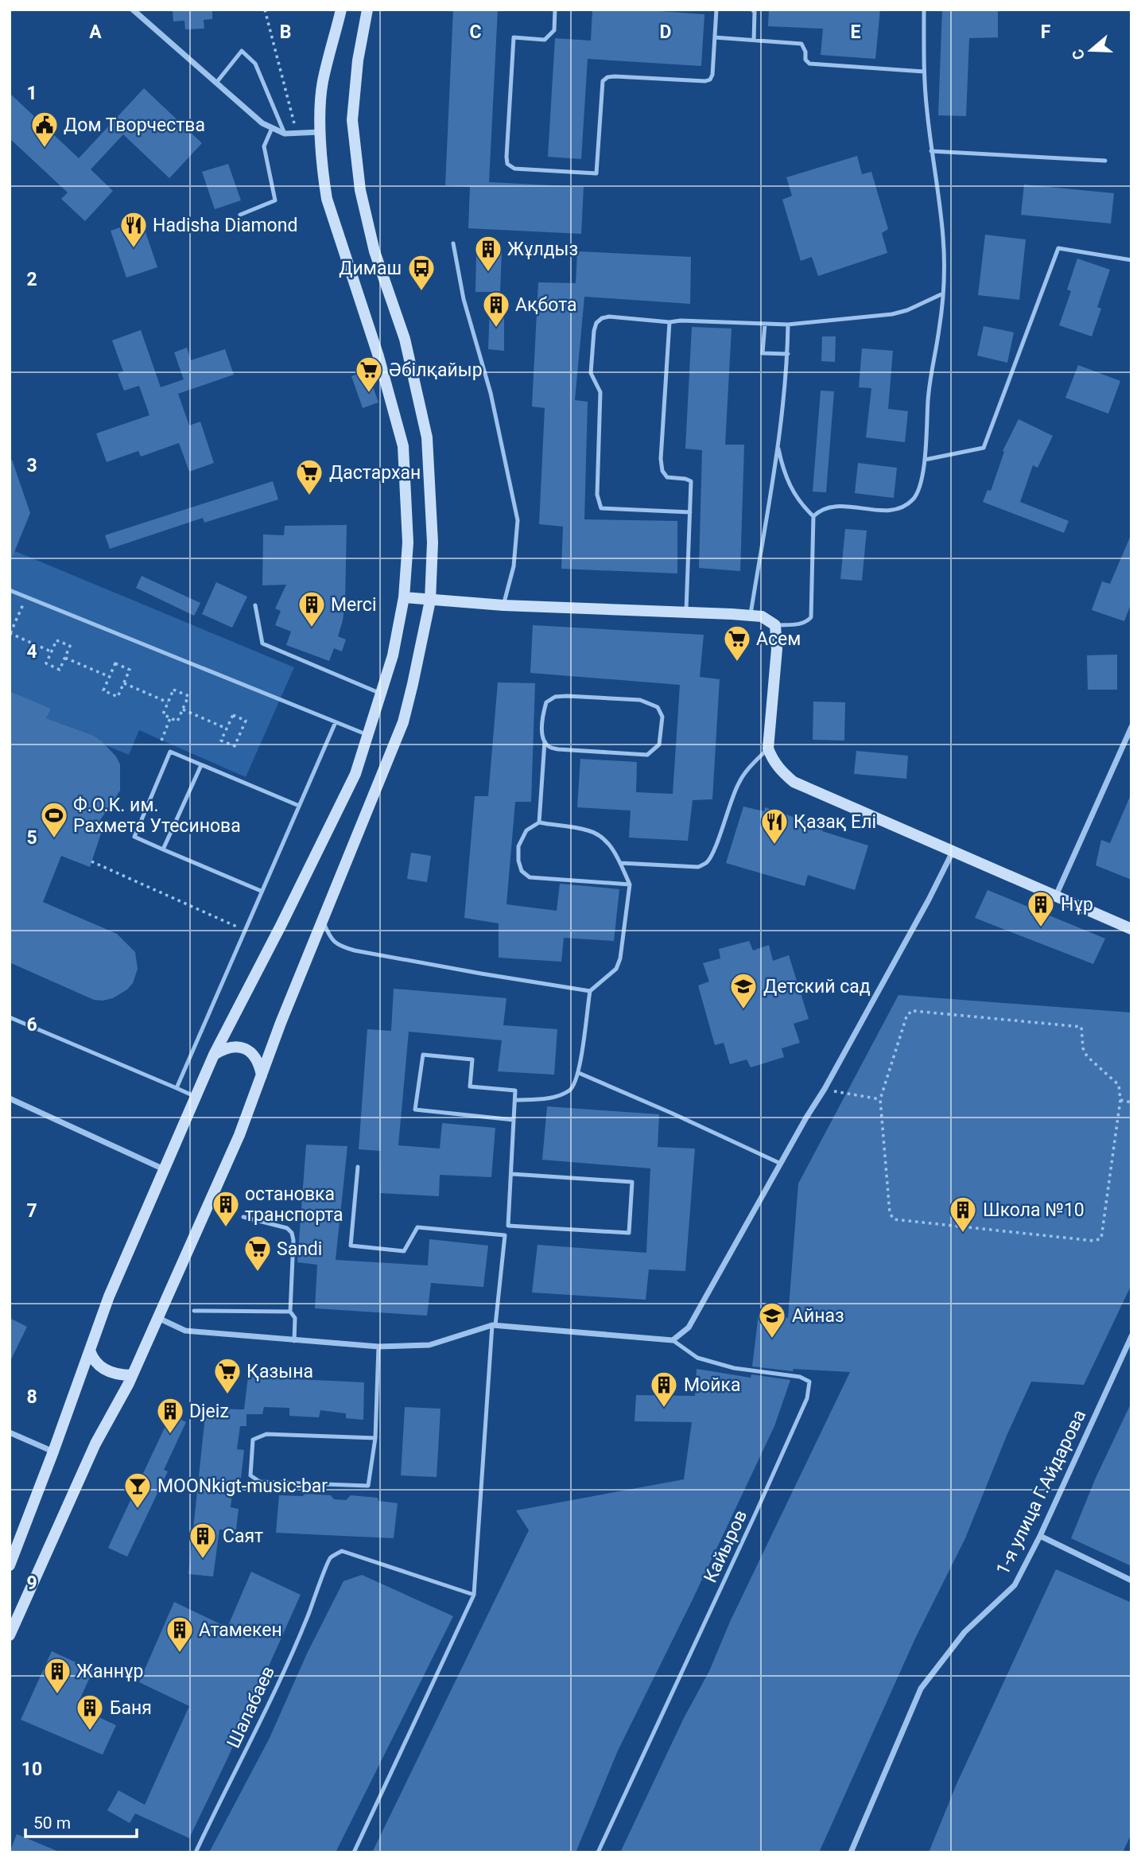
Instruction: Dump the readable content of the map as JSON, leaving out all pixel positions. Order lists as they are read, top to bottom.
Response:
{
  "streets": {
    "street": ["1-я улица Г.Айдарова"],
    "lane": ["Кайыров", "Шалабаев"]
  },
  "places": {
    "public building": ["Дом Творчества"],
    "restaurant": ["Hadisha Diamond", "Қазақ Елі"],
    "building": [
      "Жұлдыз",
      "Ақбота",
      "Merci",
      "Нұр",
      "остановка транспорта",
      "Школа №10",
      "Мойка",
      "Djeiz",
      "Саят",
      "Атамекен",
      "Жаннұр",
      "Баня"
    ],
    "bus stop": ["Димаш"],
    "supermarket": [
      "Әбілқайыр",
      "Дастархан",
      "Асем",
      "Sandi",
      "Қазына"
    ],
    "sports": ["Ф.О.К. им. Рахмета Утесинова"],
    "school or university": ["Детский сад", "Айназ"],
    "bar": ["MOONkigt-music-bar"]
  },
  "scale_bar": "50 m",
  "north": "left",
  "grid": {
    "columns": [
      "A",
      "B",
      "C",
      "D",
      "E",
      "F"
    ],
    "rows": [
      "1",
      "2",
      "3",
      "4",
      "5",
      "6",
      "7",
      "8",
      "9",
      "10"
    ]
  }
}
